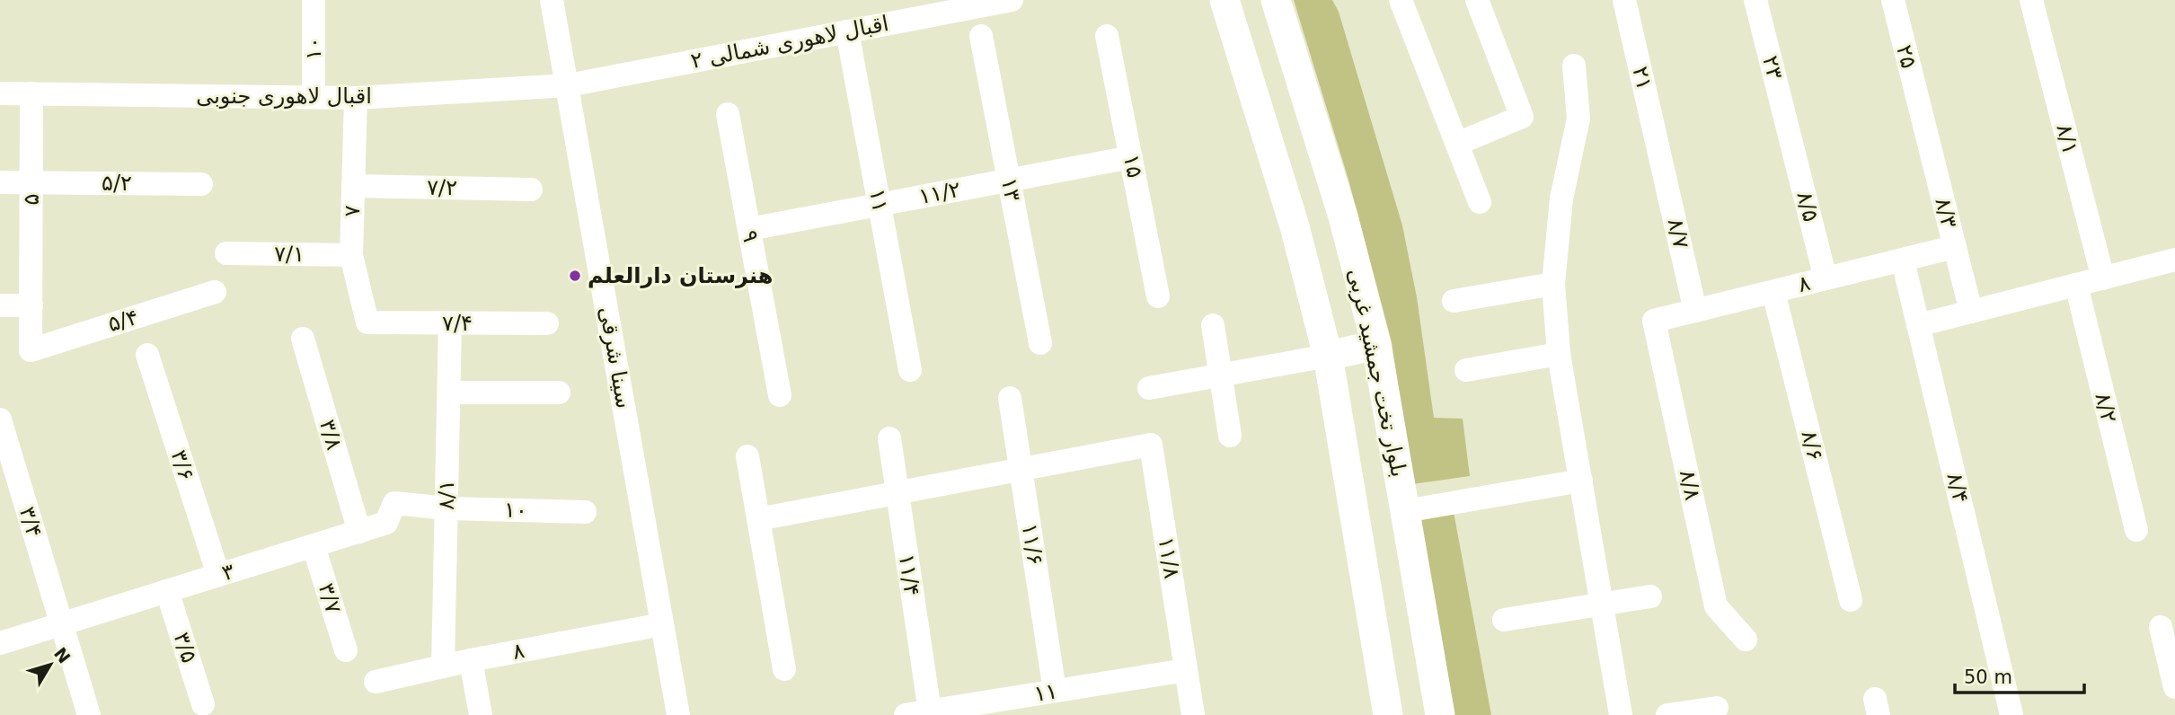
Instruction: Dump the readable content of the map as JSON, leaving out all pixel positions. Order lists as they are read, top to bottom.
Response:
{
  "streets": {
    "main road": ["بلوار تخت جمشید غربی"],
    "street": [
      "اقبال لاهوری شمالی ۲",
      "۱۰",
      "۲۵",
      "۲۳",
      "۲۱",
      "اقبال لاهوری جنوبی",
      "۸/۱",
      "۱۵",
      "۵/۲",
      "۷/۲",
      "۱۳",
      "۱۱/۲",
      "۵",
      "۱۱",
      "۸/۵",
      "۷",
      "۸/۳",
      "۸/۷",
      "۹",
      "۷/۱",
      "۸",
      "۵/۴",
      "۷/۴",
      "سینا شرقی",
      "۸/۲",
      "۳/۸",
      "۸/۶",
      "۳/۶",
      "۸/۸",
      "۸/۴",
      "۳/۴",
      "۱۱/۶",
      "۱۱/۸",
      "۳",
      "۱۱/۴",
      "۳/۷",
      "۳/۵"
    ]
  },
  "crossings": [
    ["اقبال لاهوری شمالی ۲", "اقبال لاهوری جنوبی"],
    ["اقبال لاهوری شمالی ۲", "۱۱"],
    ["اقبال لاهوری شمالی ۲", "سینا شرقی"],
    ["۱۰", "اقبال لاهوری جنوبی"],
    ["۱۰", "۸/۱"],
    ["۱۰", "۳"],
    ["۲۵", "۸/۳"],
    ["۲۳", "۸/۵"],
    ["۲۱", "۸/۷"],
    ["اقبال لاهوری جنوبی", "۵"],
    ["اقبال لاهوری جنوبی", "۷"],
    ["اقبال لاهوری جنوبی", "سینا شرقی"],
    ["۸/۱", "۸"],
    ["۸/۱", "۷/۴"],
    ["۸/۱", "۳"],
    ["۱۵", "۱۱/۲"],
    ["۵/۲", "۵"],
    ["۷/۲", "۷"],
    ["۱۳", "۱۱/۲"],
    ["۱۱/۲", "۱۱"],
    ["۱۱/۲", "۹"],
    ["۵", "۵/۴"],
    ["۱۱", "۱۱/۶"],
    ["۱۱", "۱۱/۸"],
    ["۱۱", "۱۱/۴"],
    ["۸/۵", "۸"],
    ["۷", "۷/۱"],
    ["۷", "۷/۴"],
    ["۸/۳", "۸"],
    ["۸/۷", "۸"],
    ["۸", "سینا شرقی"],
    ["۸", "۸/۶"],
    ["۸", "۸/۸"],
    ["۸", "۸/۴"],
    ["۳/۸", "۳"],
    ["۳/۶", "۳"],
    ["۳/۴", "۳"],
    ["۱۱/۶", "۱۱/۸"],
    ["۳", "۳/۷"],
    ["۳", "۳/۵"]
  ],
  "places": ["هنرستان دارالعلم"],
  "scale_bar": "50 m",
  "north": "top right"
}
